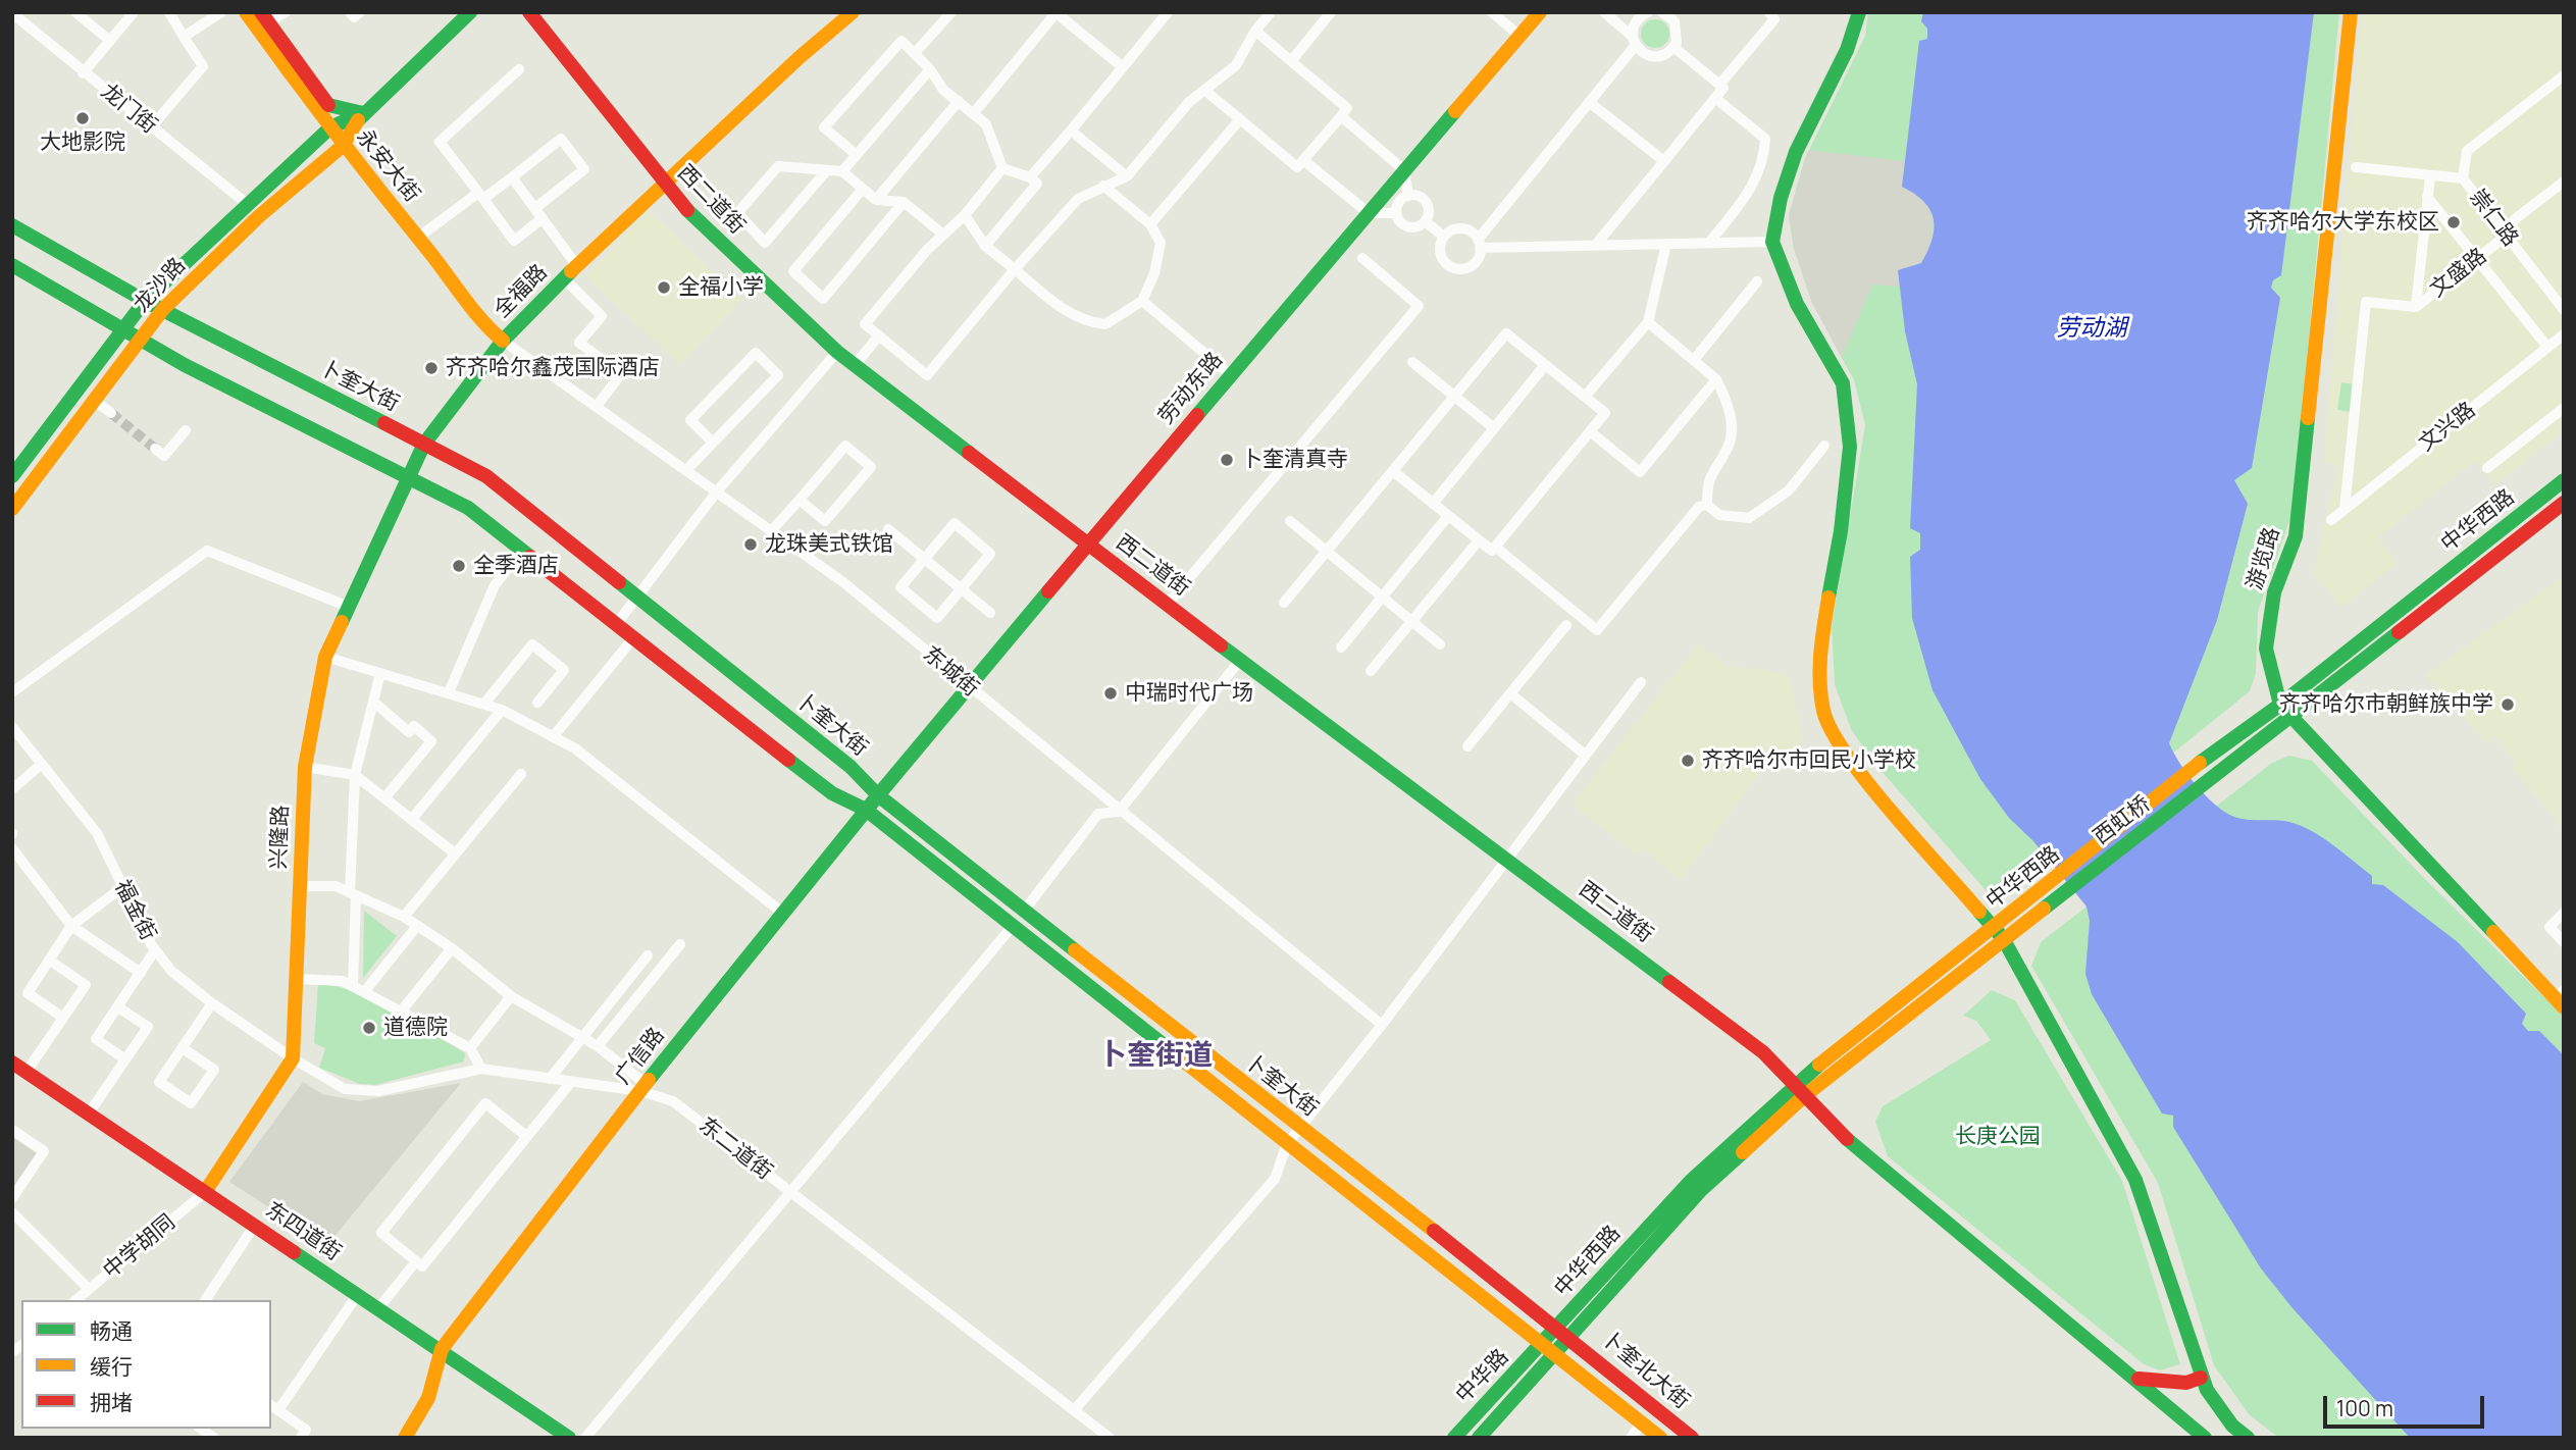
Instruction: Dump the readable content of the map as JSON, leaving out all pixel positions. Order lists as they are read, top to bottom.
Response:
{
  "streets": {
    "main road": [
      "永安大街",
      "西二道街",
      "龙沙路",
      "全福路",
      "卜奎大街",
      "劳动东路",
      "中华西路",
      "游览路",
      "西虹桥",
      "兴隆路",
      "广信路",
      "东四道街",
      "卜奎北大街",
      "中华路"
    ],
    "street": [
      "龙门街",
      "崇仁路",
      "文盛路",
      "文兴路",
      "东城街",
      "福金街",
      "东二道街",
      "中学胡同"
    ]
  },
  "crossings": [
    ["龙门街", "龙沙路"],
    ["永安大街", "龙沙路"],
    ["永安大街", "全福路"],
    ["永安大街", "东城街"],
    ["西二道街", "全福路"],
    ["西二道街", "劳动东路"],
    ["西二道街", "中华西路"],
    ["崇仁路", "文盛路"],
    ["龙沙路", "卜奎大街"],
    ["全福路", "卜奎大街"],
    ["全福路", "东城街"],
    ["全福路", "兴隆路"],
    ["卜奎大街", "劳动东路"],
    ["卜奎大街", "中华西路"],
    ["卜奎大街", "兴隆路"],
    ["卜奎大街", "广信路"],
    ["卜奎大街", "卜奎北大街"],
    ["卜奎大街", "中华路"],
    ["劳动东路", "东城街"],
    ["劳动东路", "广信路"],
    ["中华西路", "游览路"],
    ["中华西路", "西虹桥"],
    ["中华西路", "卜奎北大街"],
    ["中华西路", "中华路"],
    ["兴隆路", "福金街"],
    ["兴隆路", "东二道街"],
    ["福金街", "东二道街"],
    ["广信路", "东二道街"],
    ["广信路", "东四道街"],
    ["东四道街", "中学胡同"],
    ["卜奎北大街", "中华路"]
  ],
  "districts": ["卜奎街道"],
  "water": ["劳动湖"],
  "parks": ["长庚公园"],
  "places": [
    "大地影院",
    "齐齐哈尔大学东校区",
    "全福小学",
    "齐齐哈尔鑫茂国际酒店",
    "卜奎清真寺",
    "龙珠美式铁馆",
    "全季酒店",
    "中瑞时代广场",
    "齐齐哈尔市朝鲜族中学",
    "齐齐哈尔市回民小学校",
    "道德院"
  ],
  "legend": ["畅通", "缓行", "拥堵"],
  "scale_bar": "100 m"
}
